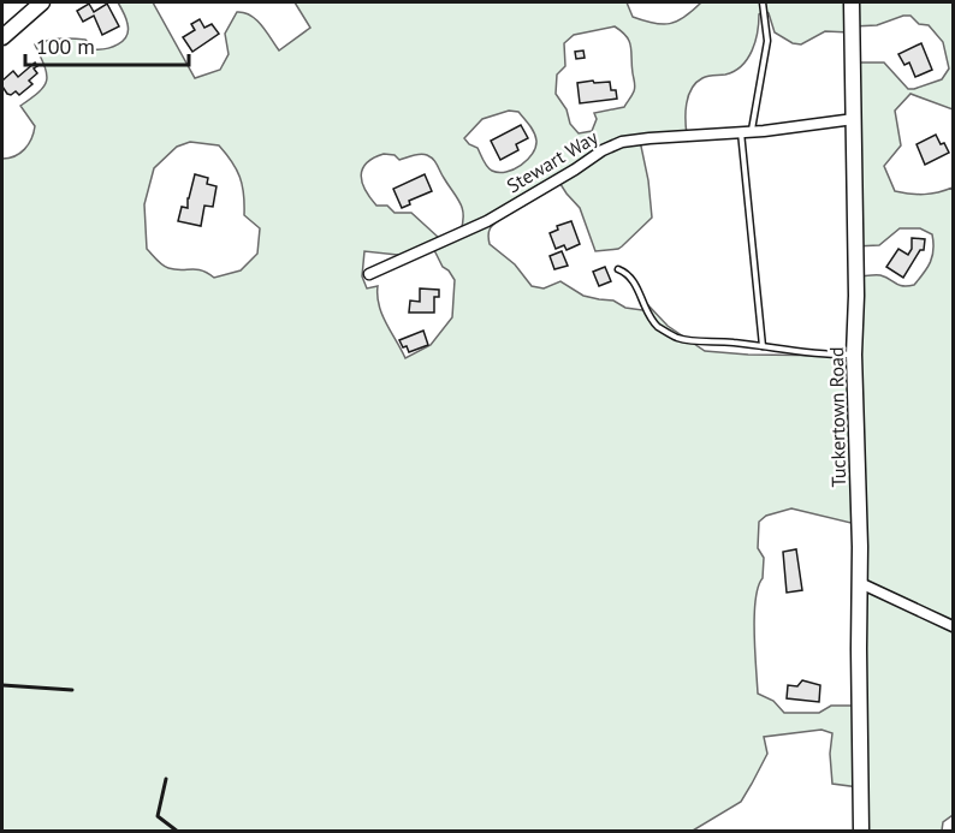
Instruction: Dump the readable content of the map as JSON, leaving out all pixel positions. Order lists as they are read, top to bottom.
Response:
{
  "streets": {
    "street": ["Stewart Way", "Tuckertown Road"]
  },
  "crossings": [
    ["Stewart Way", "Tuckertown Road"]
  ],
  "scale_bar": "100 m"
}
